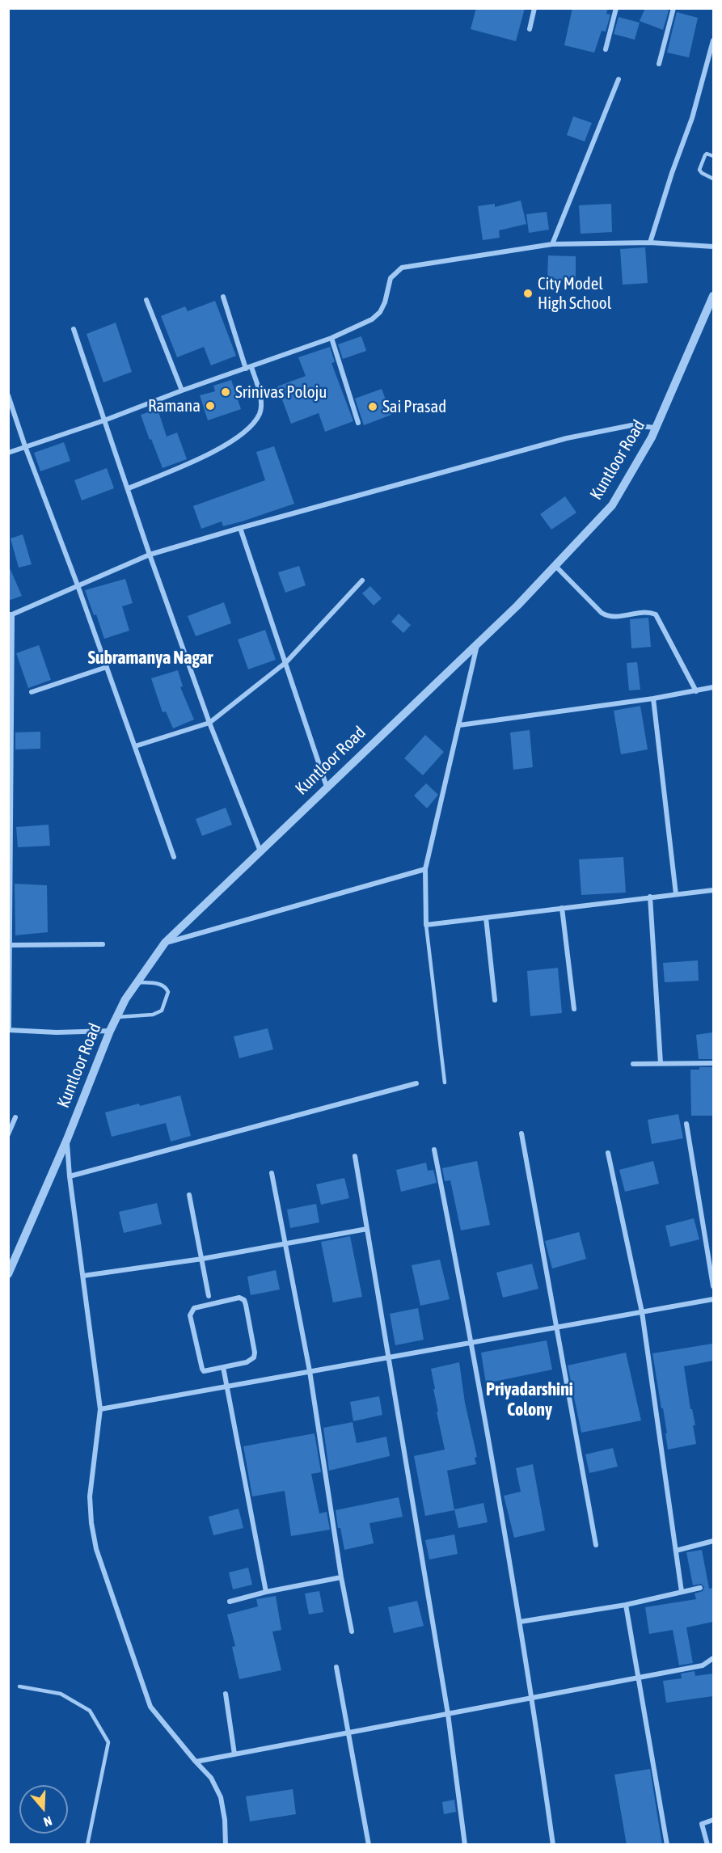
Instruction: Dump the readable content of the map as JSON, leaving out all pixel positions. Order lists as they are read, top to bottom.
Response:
{
  "streets": {
    "street": ["Kuntloor Road"]
  },
  "districts": ["Subramanya Nagar", "Priyadarshini Colony"],
  "places": [
    "City Model High School",
    "Srinivas Poloju",
    "Ramana",
    "Sai Prasad"
  ],
  "north": "bottom"
}
